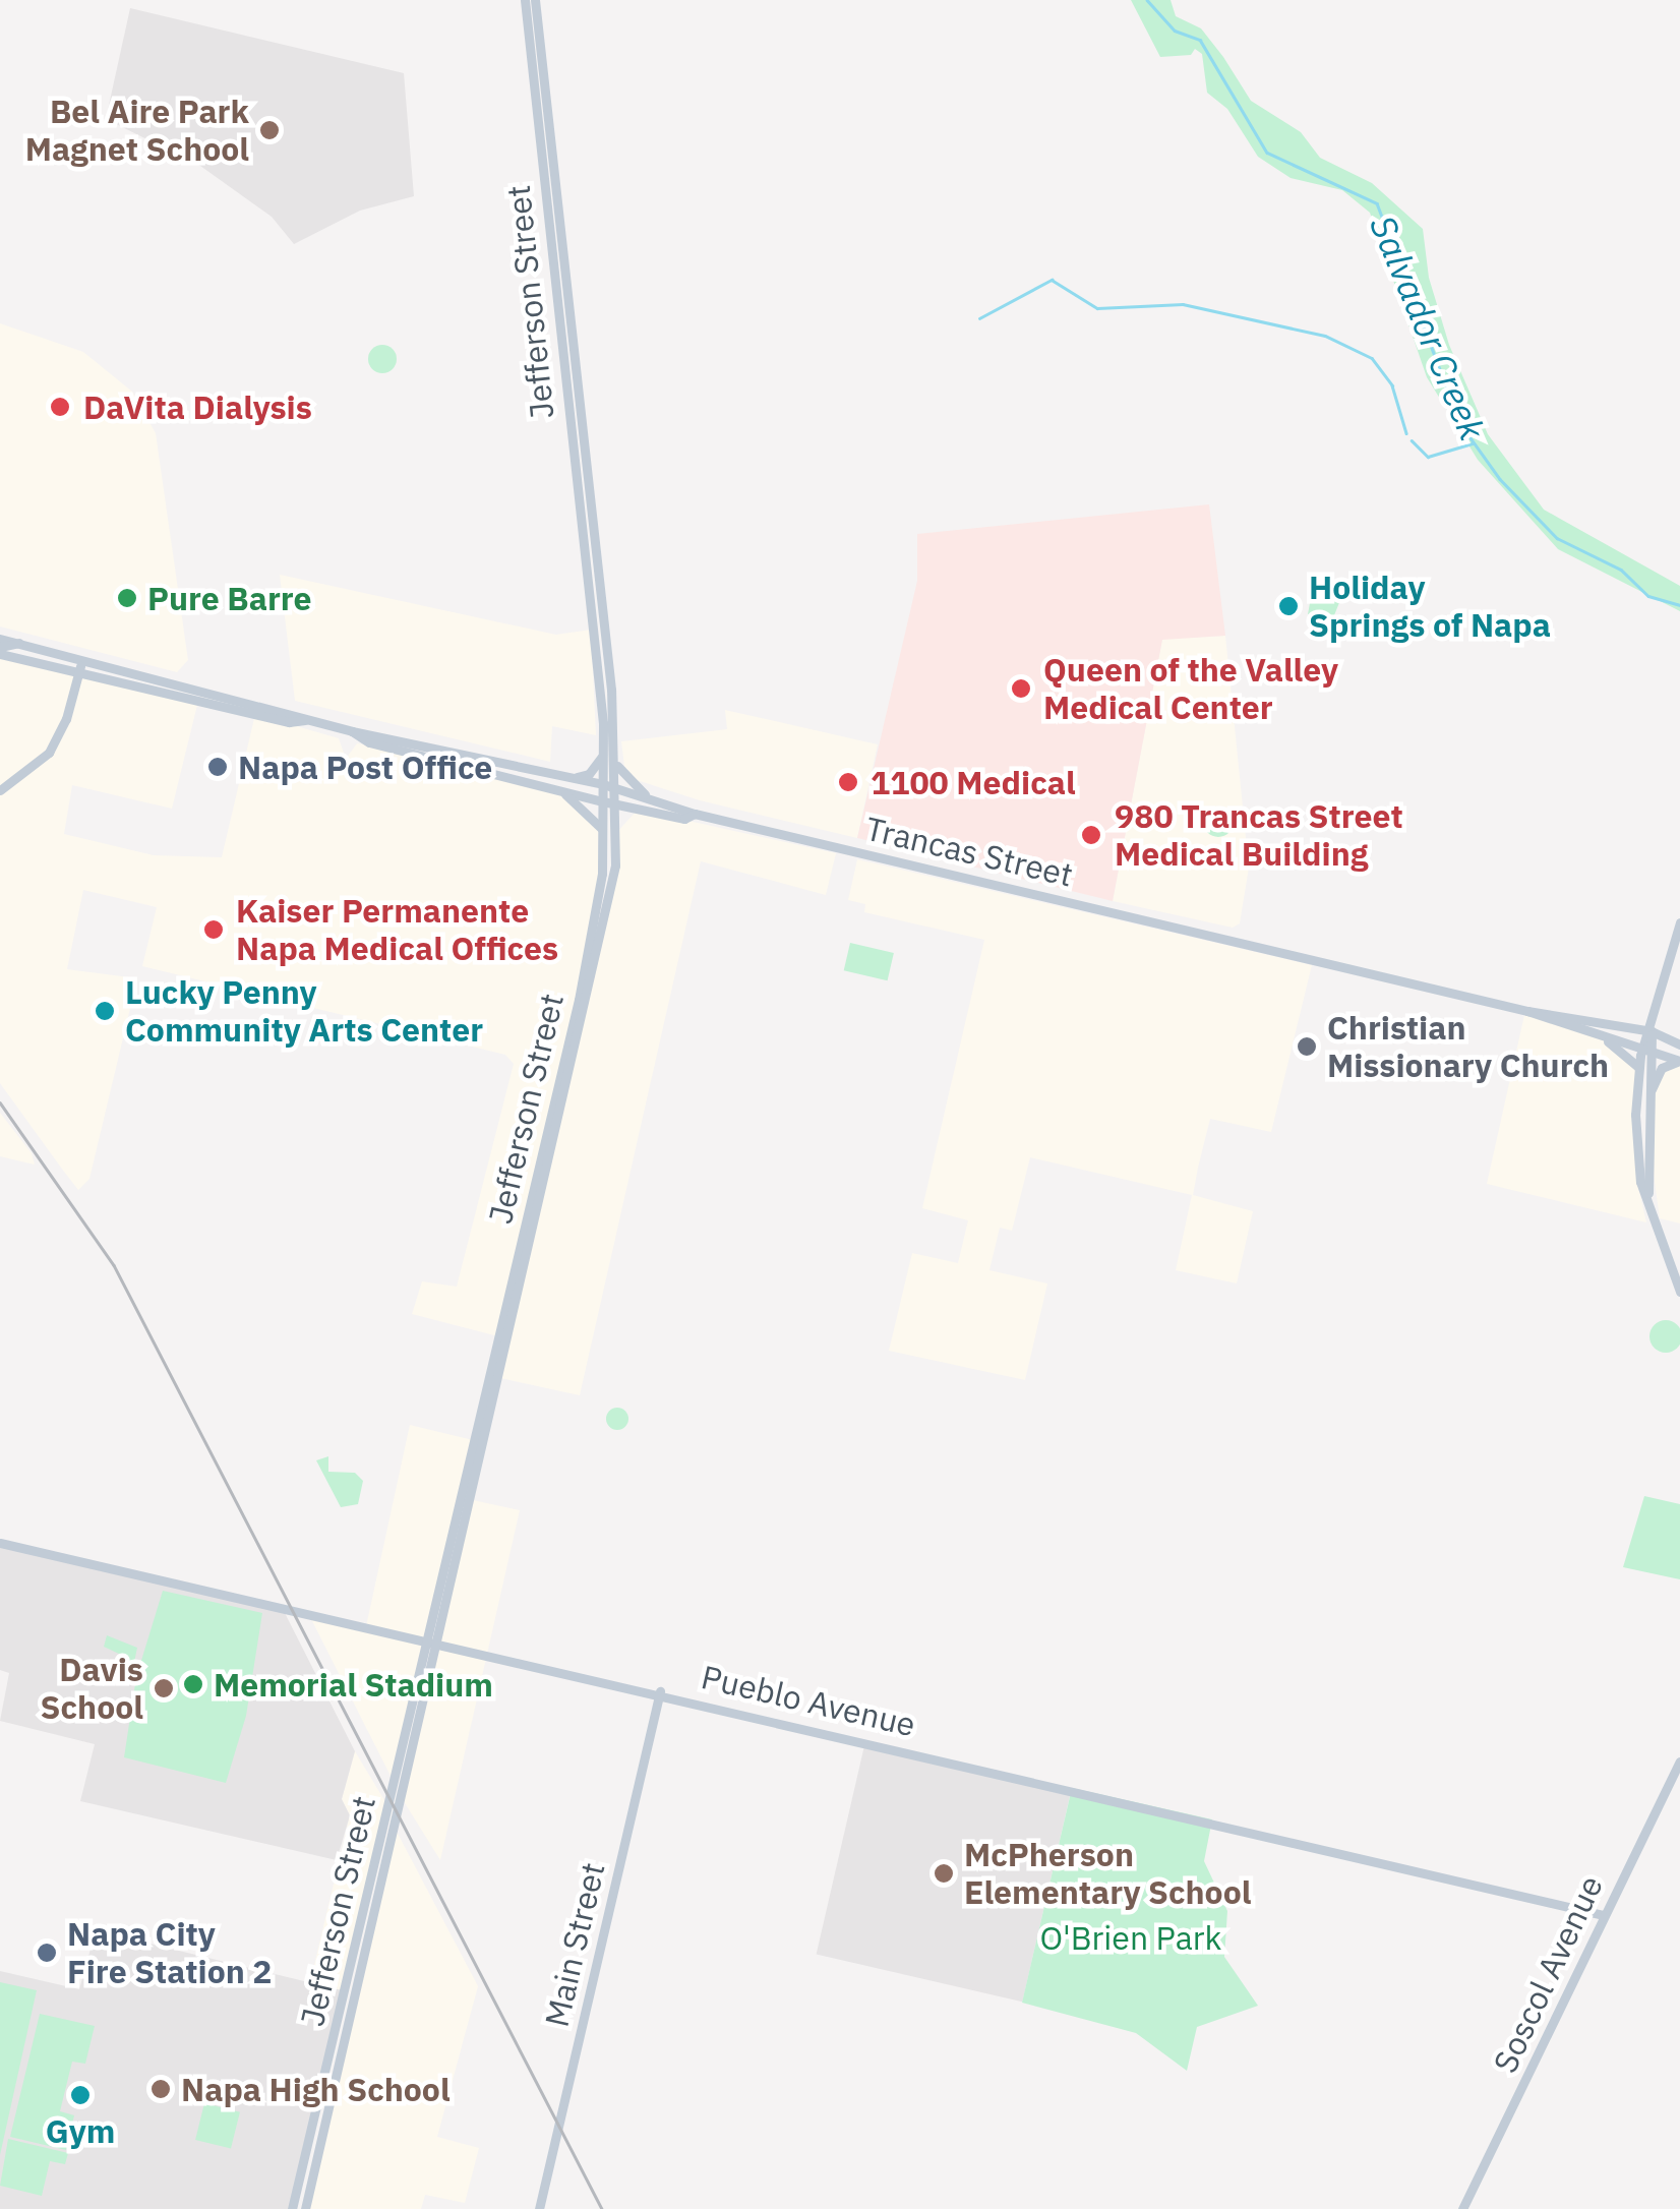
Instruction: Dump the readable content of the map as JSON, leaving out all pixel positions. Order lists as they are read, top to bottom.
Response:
{
  "streets": {
    "main road": [
      "Jefferson Street",
      "Trancas Street",
      "Pueblo Avenue",
      "Main Street",
      "Soscol Avenue"
    ]
  },
  "crossings": [
    ["Jefferson Street", "Trancas Street"],
    ["Jefferson Street", "Pueblo Avenue"],
    ["Pueblo Avenue", "Main Street"],
    ["Pueblo Avenue", "Soscol Avenue"]
  ],
  "water": ["Salvador Creek"],
  "parks": ["O'Brien Park"],
  "places": [
    "Bel Aire Park Magnet School",
    "DaVita Dialysis",
    "Pure Barre",
    "Holiday Springs of Napa",
    "Queen of the Valley Medical Center",
    "Napa Post Office",
    "1100 Medical",
    "980 Trancas Street Medical Building",
    "Kaiser Permanente Napa Medical Offices",
    "Lucky Penny Community Arts Center",
    "Christian Missionary Church",
    "Memorial Stadium",
    "Davis School",
    "McPherson Elementary School",
    "Napa City Fire Station 2",
    "Napa High School",
    "Gym"
  ]
}
